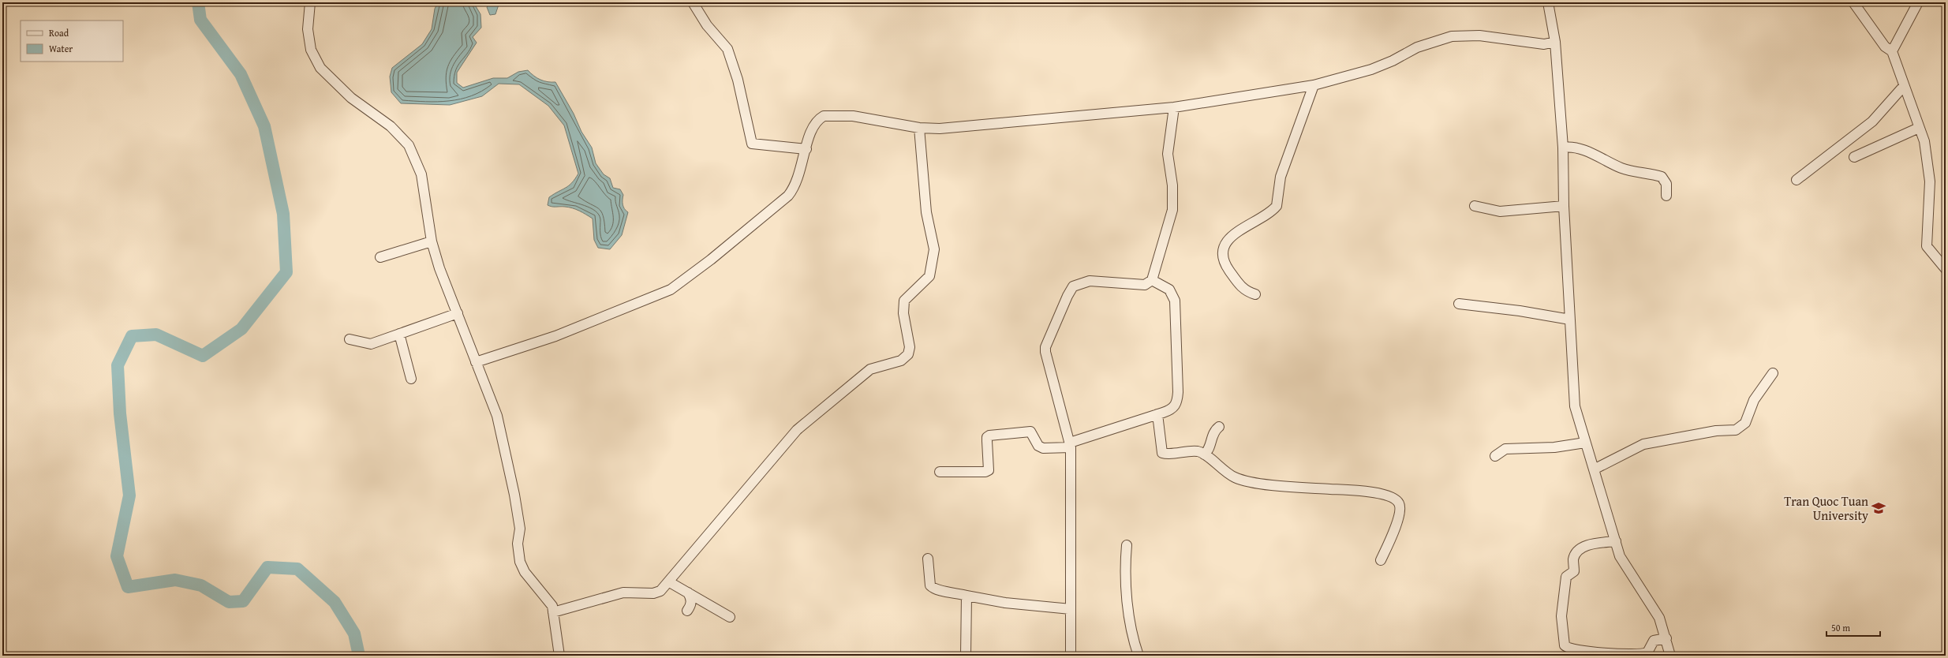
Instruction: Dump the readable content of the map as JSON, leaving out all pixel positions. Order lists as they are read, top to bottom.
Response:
{
  "places": {
    "school or university": ["Tran Quoc Tuan University"]
  },
  "legend": ["Road", "Water"],
  "scale_bar": "50 m"
}
